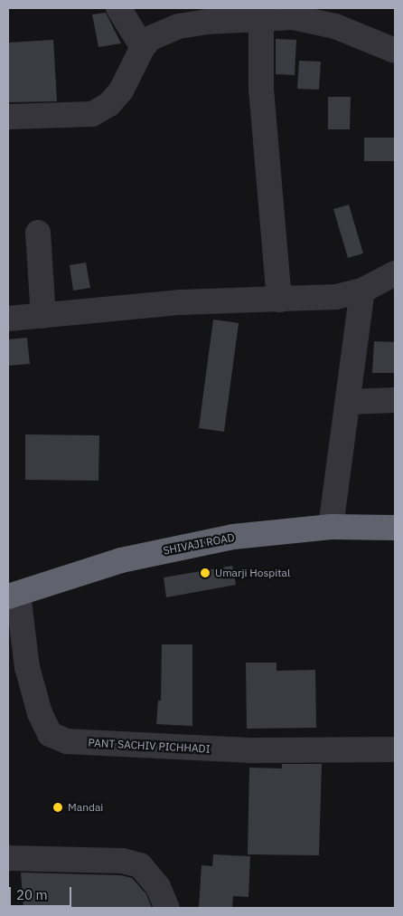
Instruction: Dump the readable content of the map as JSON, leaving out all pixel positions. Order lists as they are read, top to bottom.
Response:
{
  "streets": {
    "highway": ["SHIVAJI ROAD"],
    "street": ["PANT SACHIV PICHHADI"]
  },
  "crossings": [
    ["SHIVAJI ROAD", "PANT SACHIV PICHHADI"]
  ],
  "places": ["Umarji Hospital", "Mandai"],
  "scale_bar": "20 m"
}
